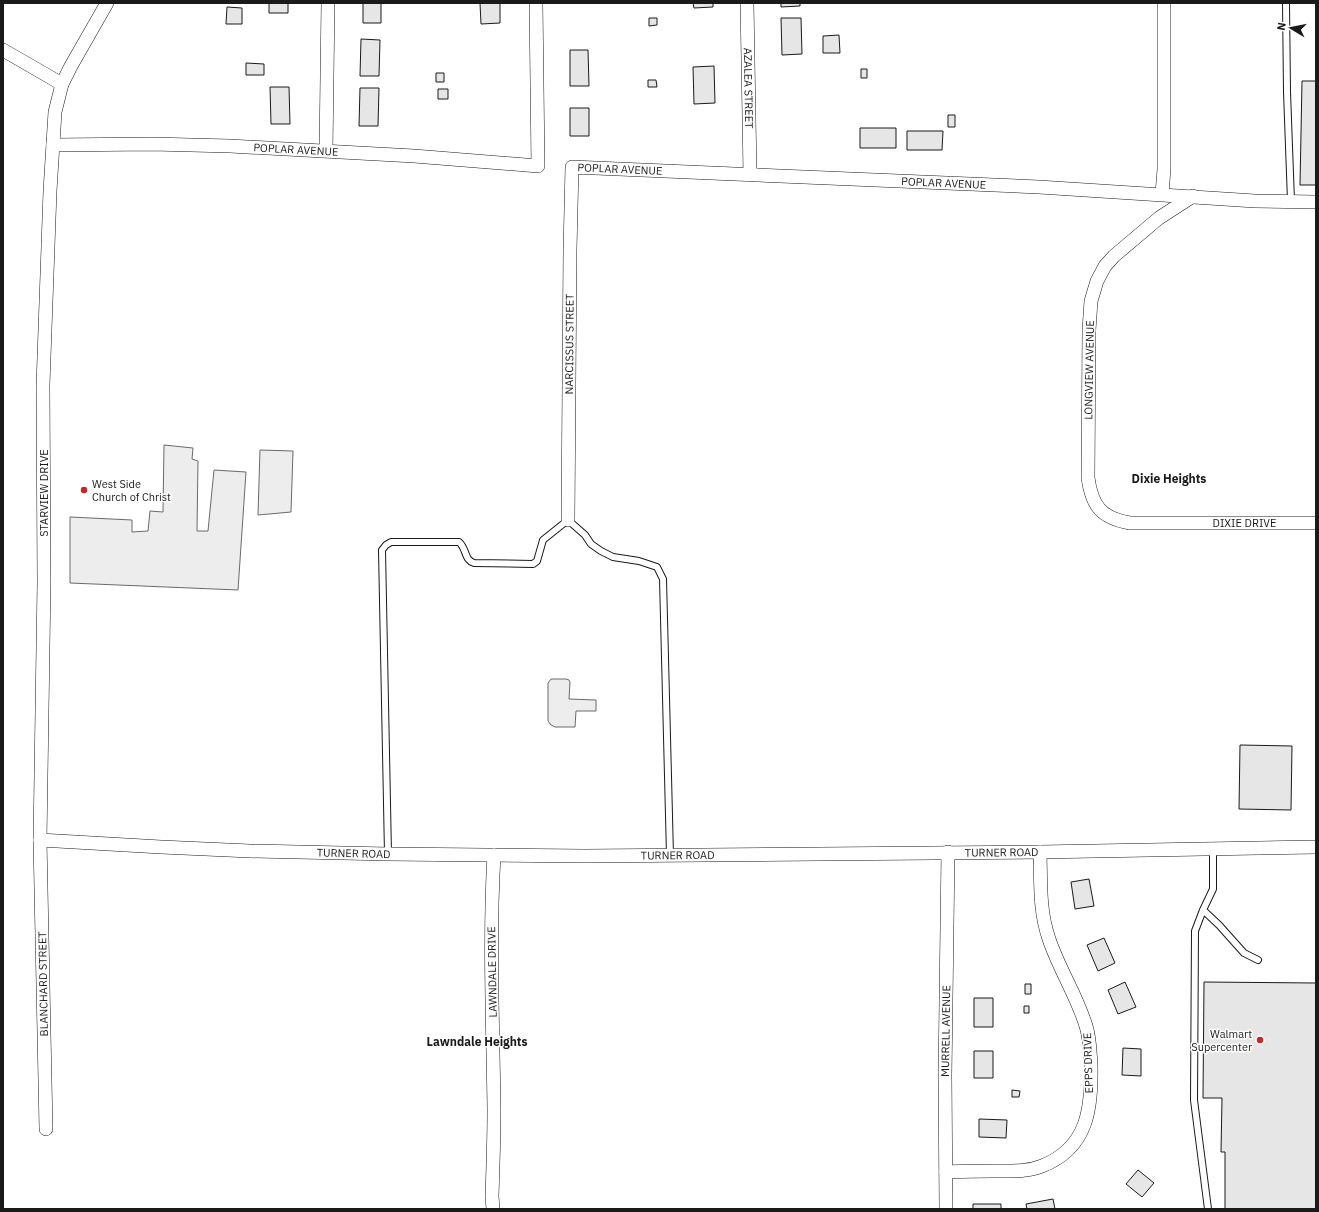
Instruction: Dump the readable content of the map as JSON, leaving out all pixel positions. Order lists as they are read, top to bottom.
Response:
{
  "streets": {
    "street": [
      "AZALEA STREET",
      "POPLAR AVENUE",
      "NARCISSUS STREET",
      "LONGVIEW AVENUE",
      "STARVIEW DRIVE",
      "DIXIE DRIVE",
      "TURNER ROAD",
      "LAWNDALE DRIVE",
      "BLANCHARD STREET",
      "MURRELL AVENUE",
      "EPPS DRIVE"
    ]
  },
  "crossings": [
    ["AZALEA STREET", "POPLAR AVENUE"],
    ["POPLAR AVENUE", "NARCISSUS STREET"],
    ["POPLAR AVENUE", "LONGVIEW AVENUE"],
    ["POPLAR AVENUE", "STARVIEW DRIVE"],
    ["LONGVIEW AVENUE", "DIXIE DRIVE"],
    ["STARVIEW DRIVE", "TURNER ROAD"],
    ["STARVIEW DRIVE", "BLANCHARD STREET"],
    ["TURNER ROAD", "LAWNDALE DRIVE"],
    ["TURNER ROAD", "BLANCHARD STREET"],
    ["TURNER ROAD", "MURRELL AVENUE"],
    ["TURNER ROAD", "EPPS DRIVE"],
    ["MURRELL AVENUE", "EPPS DRIVE"]
  ],
  "districts": ["Dixie Heights", "Lawndale Heights"],
  "places": ["West Side Church of Christ", "Walmart Supercenter"],
  "north": "left"
}
